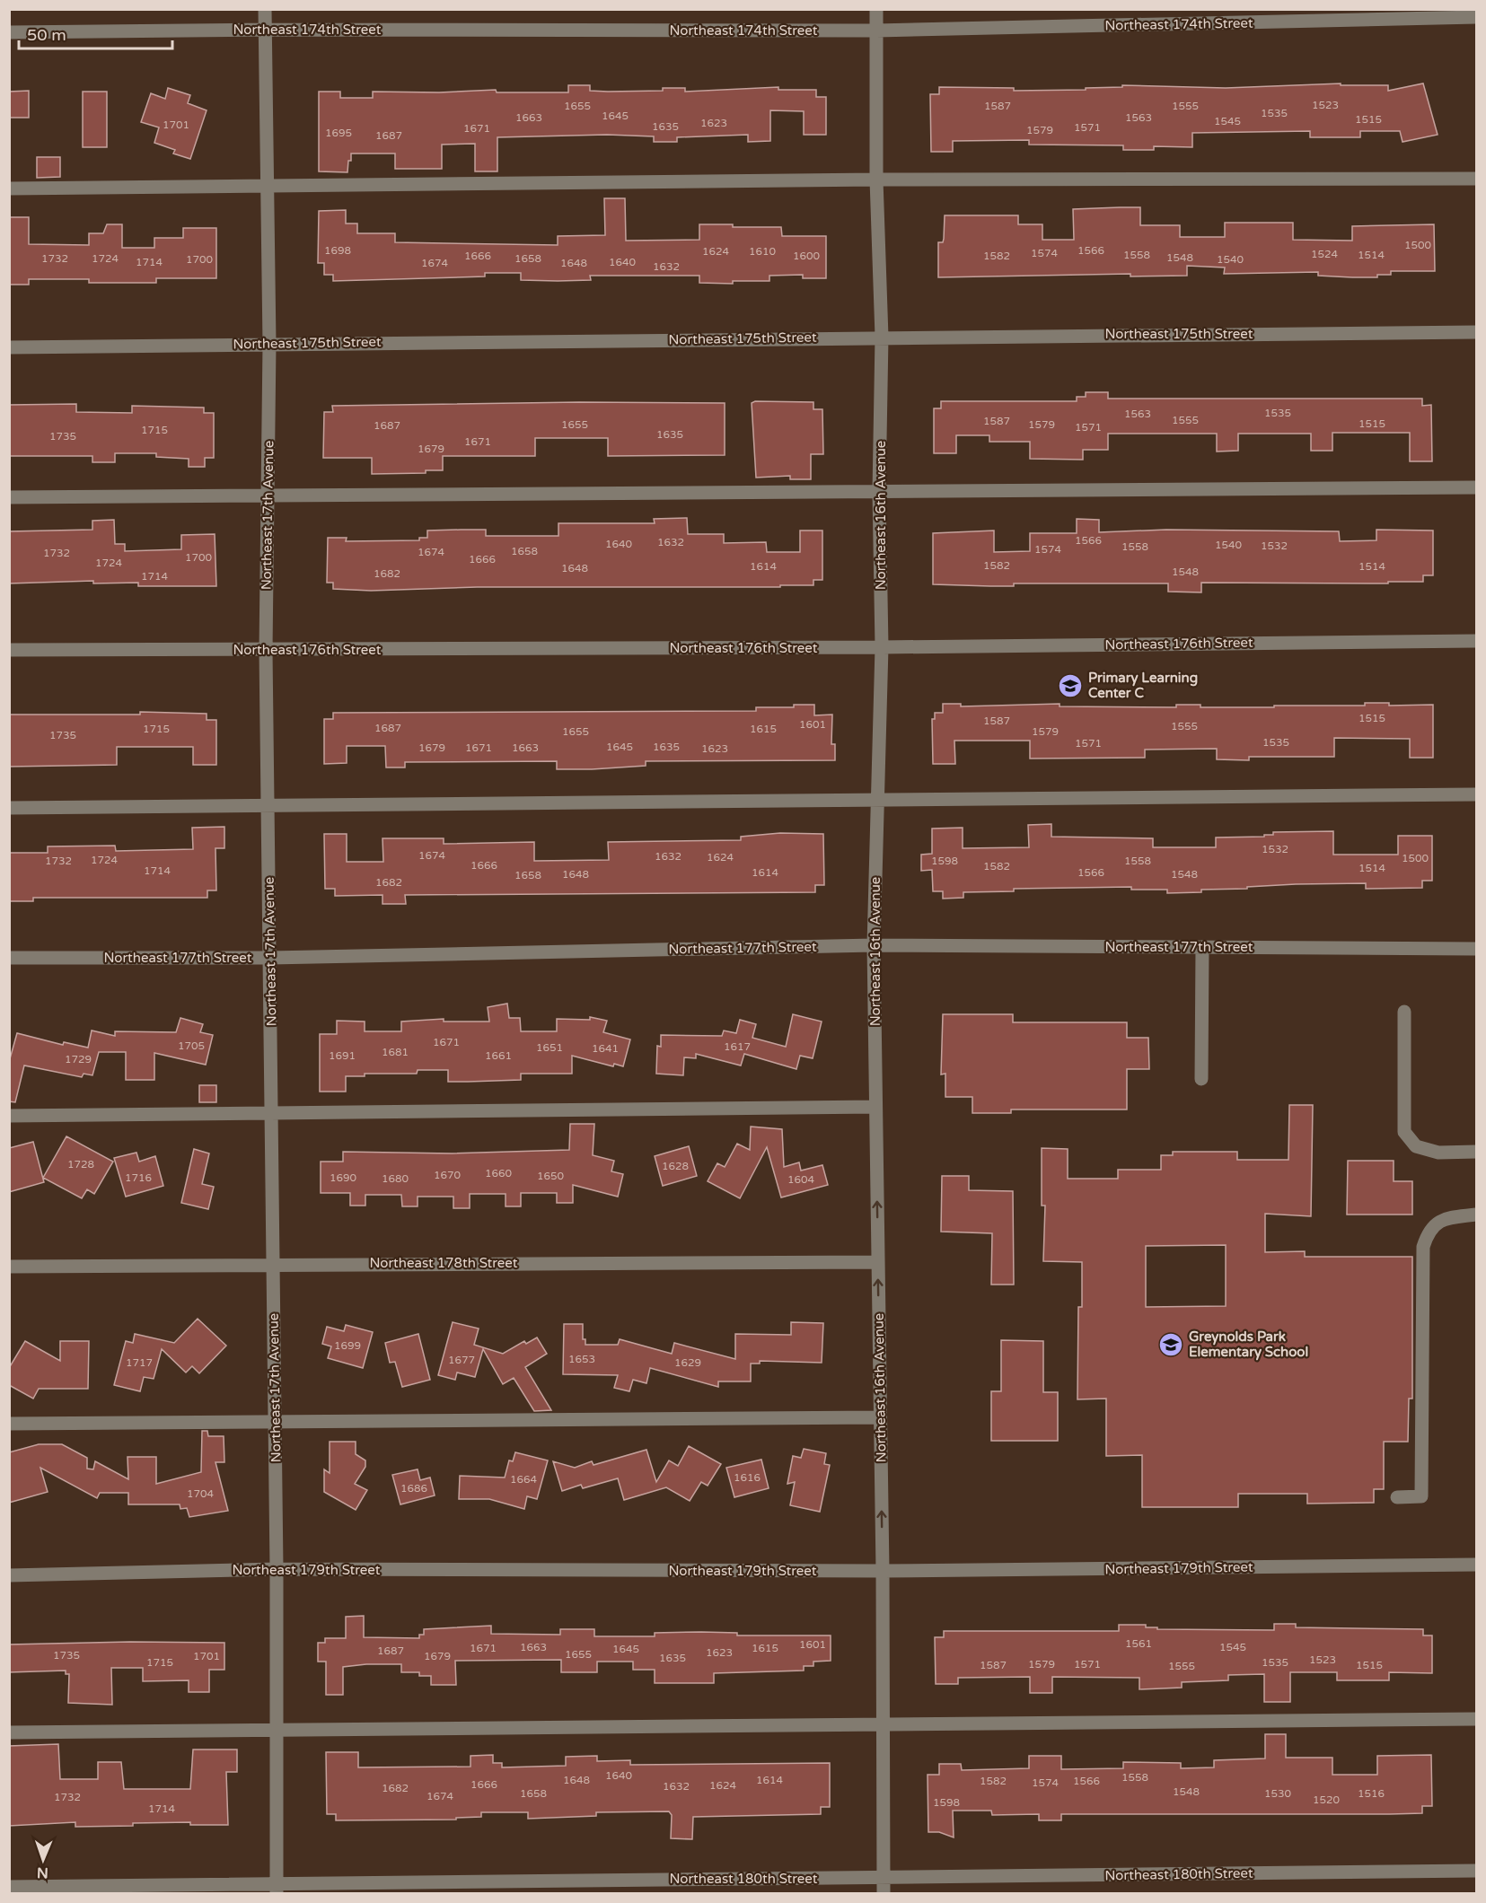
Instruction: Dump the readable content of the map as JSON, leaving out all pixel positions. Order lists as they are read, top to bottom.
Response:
{
  "streets": {
    "street": [
      "Northeast 174th Street",
      "Northeast 175th Street",
      "Northeast 17th Avenue",
      "Northeast 16th Avenue",
      "Northeast 176th Street",
      "Northeast 177th Street",
      "Northeast 178th Street",
      "Northeast 179th Street",
      "Northeast 180th Street"
    ]
  },
  "crossings": [
    ["Northeast 174th Street", "Northeast 17th Avenue"],
    ["Northeast 174th Street", "Northeast 16th Avenue"],
    ["Northeast 175th Street", "Northeast 17th Avenue"],
    ["Northeast 175th Street", "Northeast 16th Avenue"],
    ["Northeast 17th Avenue", "Northeast 176th Street"],
    ["Northeast 17th Avenue", "Northeast 177th Street"],
    ["Northeast 17th Avenue", "Northeast 178th Street"],
    ["Northeast 17th Avenue", "Northeast 179th Street"],
    ["Northeast 17th Avenue", "Northeast 180th Street"],
    ["Northeast 16th Avenue", "Northeast 176th Street"],
    ["Northeast 16th Avenue", "Northeast 177th Street"],
    ["Northeast 16th Avenue", "Northeast 178th Street"],
    ["Northeast 16th Avenue", "Northeast 179th Street"],
    ["Northeast 16th Avenue", "Northeast 180th Street"]
  ],
  "places": {
    "school or university": ["Primary Learning Center C", "Greynolds Park Elementary School"]
  },
  "house_numbers": [
    "1523",
    "1655",
    "1587",
    "1555",
    "1535",
    "1645",
    "1663",
    "1563",
    "1515",
    "1545",
    "1623",
    "1701",
    "1635",
    "1571",
    "1671",
    "1579",
    "1695",
    "1687",
    "1500",
    "1698",
    "1566",
    "1624",
    "1610",
    "1574",
    "1524",
    "1558",
    "1514",
    "1666",
    "1600",
    "1582",
    "1548",
    "1732",
    "1724",
    "1658",
    "1700",
    "1540",
    "1714",
    "1640",
    "1674",
    "1648",
    "1632",
    "1535",
    "1563",
    "1555",
    "1587",
    "1515",
    "1655",
    "1579",
    "1687",
    "1571",
    "1715",
    "1635",
    "1735",
    "1671",
    "1679",
    "1566",
    "1632",
    "1640",
    "1540",
    "1532",
    "1558",
    "1574",
    "1658",
    "1674",
    "1732",
    "1700",
    "1666",
    "1724",
    "1582",
    "1614",
    "1514",
    "1648",
    "1548",
    "1682",
    "1714",
    "1515",
    "1587",
    "1601",
    "1555",
    "1687",
    "1715",
    "1615",
    "1655",
    "1579",
    "1735",
    "1535",
    "1571",
    "1645",
    "1635",
    "1679",
    "1671",
    "1663",
    "1623",
    "1532",
    "1674",
    "1632",
    "1624",
    "1500",
    "1724",
    "1732",
    "1598",
    "1558",
    "1666",
    "1582",
    "1514",
    "1714",
    "1614",
    "1566",
    "1648",
    "1548",
    "1658",
    "1682",
    "1671",
    "1705",
    "1617",
    "1651",
    "1641",
    "1681",
    "1691",
    "1661",
    "1729",
    "1728",
    "1628",
    "1660",
    "1670",
    "1650",
    "1716",
    "1690",
    "1680",
    "1604",
    "1699",
    "1653",
    "1677",
    "1717",
    "1629",
    "1616",
    "1664",
    "1686",
    "1704",
    "1561",
    "1601",
    "1663",
    "1545",
    "1671",
    "1615",
    "1645",
    "1687",
    "1623",
    "1655",
    "1735",
    "1701",
    "1679",
    "1635",
    "1523",
    "1715",
    "1535",
    "1579",
    "1571",
    "1587",
    "1515",
    "1555",
    "1640",
    "1558",
    "1648",
    "1614",
    "1582",
    "1566",
    "1574",
    "1666",
    "1624",
    "1632",
    "1682",
    "1548",
    "1658",
    "1530",
    "1516",
    "1674",
    "1732",
    "1520",
    "1598",
    "1714"
  ],
  "scale_bar": "50 m",
  "north": "bottom"
}
